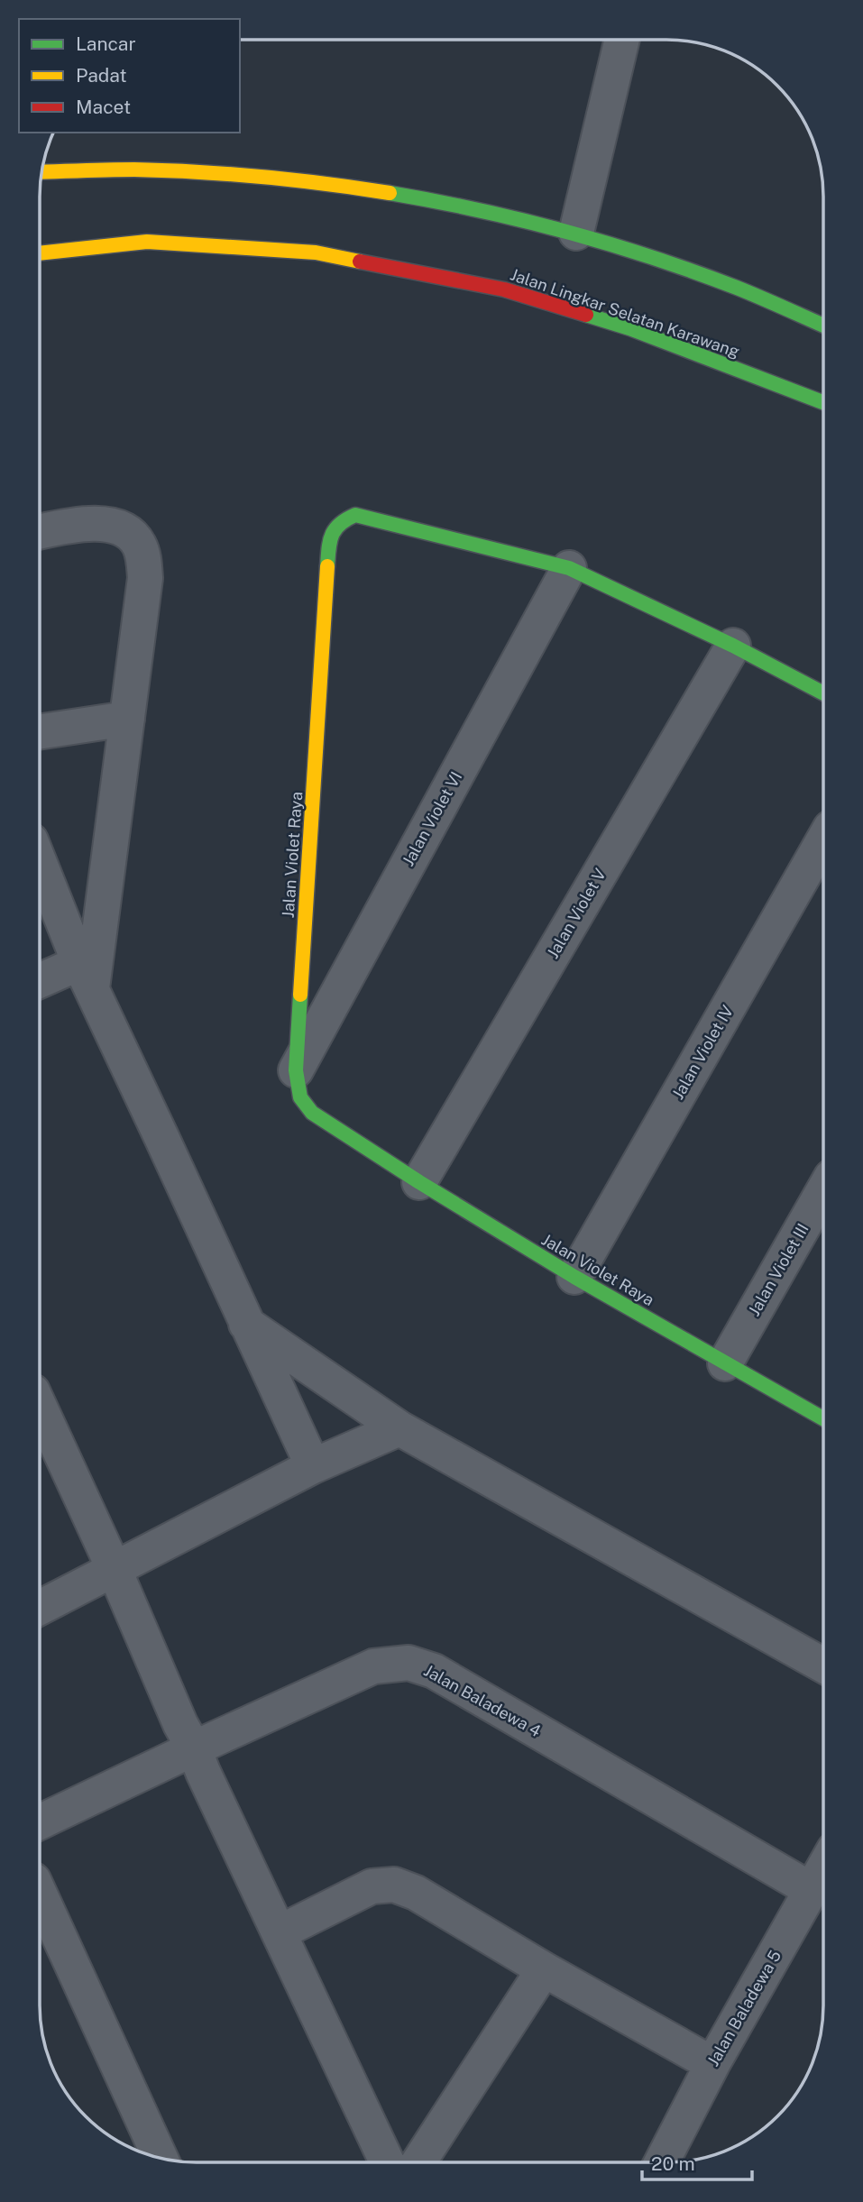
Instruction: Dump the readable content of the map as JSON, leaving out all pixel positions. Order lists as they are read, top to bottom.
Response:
{
  "streets": {
    "street": [
      "Jalan Lingkar Selatan Karawang",
      "Jalan Violet VI",
      "Jalan Violet Raya",
      "Jalan Violet V",
      "Jalan Violet IV",
      "Jalan Violet III",
      "Jalan Baladewa 4",
      "Jalan Baladewa 5"
    ]
  },
  "crossings": [
    ["Jalan Violet VI", "Jalan Violet Raya"],
    ["Jalan Violet Raya", "Jalan Violet V"],
    ["Jalan Violet Raya", "Jalan Violet IV"],
    ["Jalan Violet Raya", "Jalan Violet III"],
    ["Jalan Baladewa 4", "Jalan Baladewa 5"]
  ],
  "legend": ["Lancar", "Padat", "Macet"],
  "scale_bar": "20 m"
}
